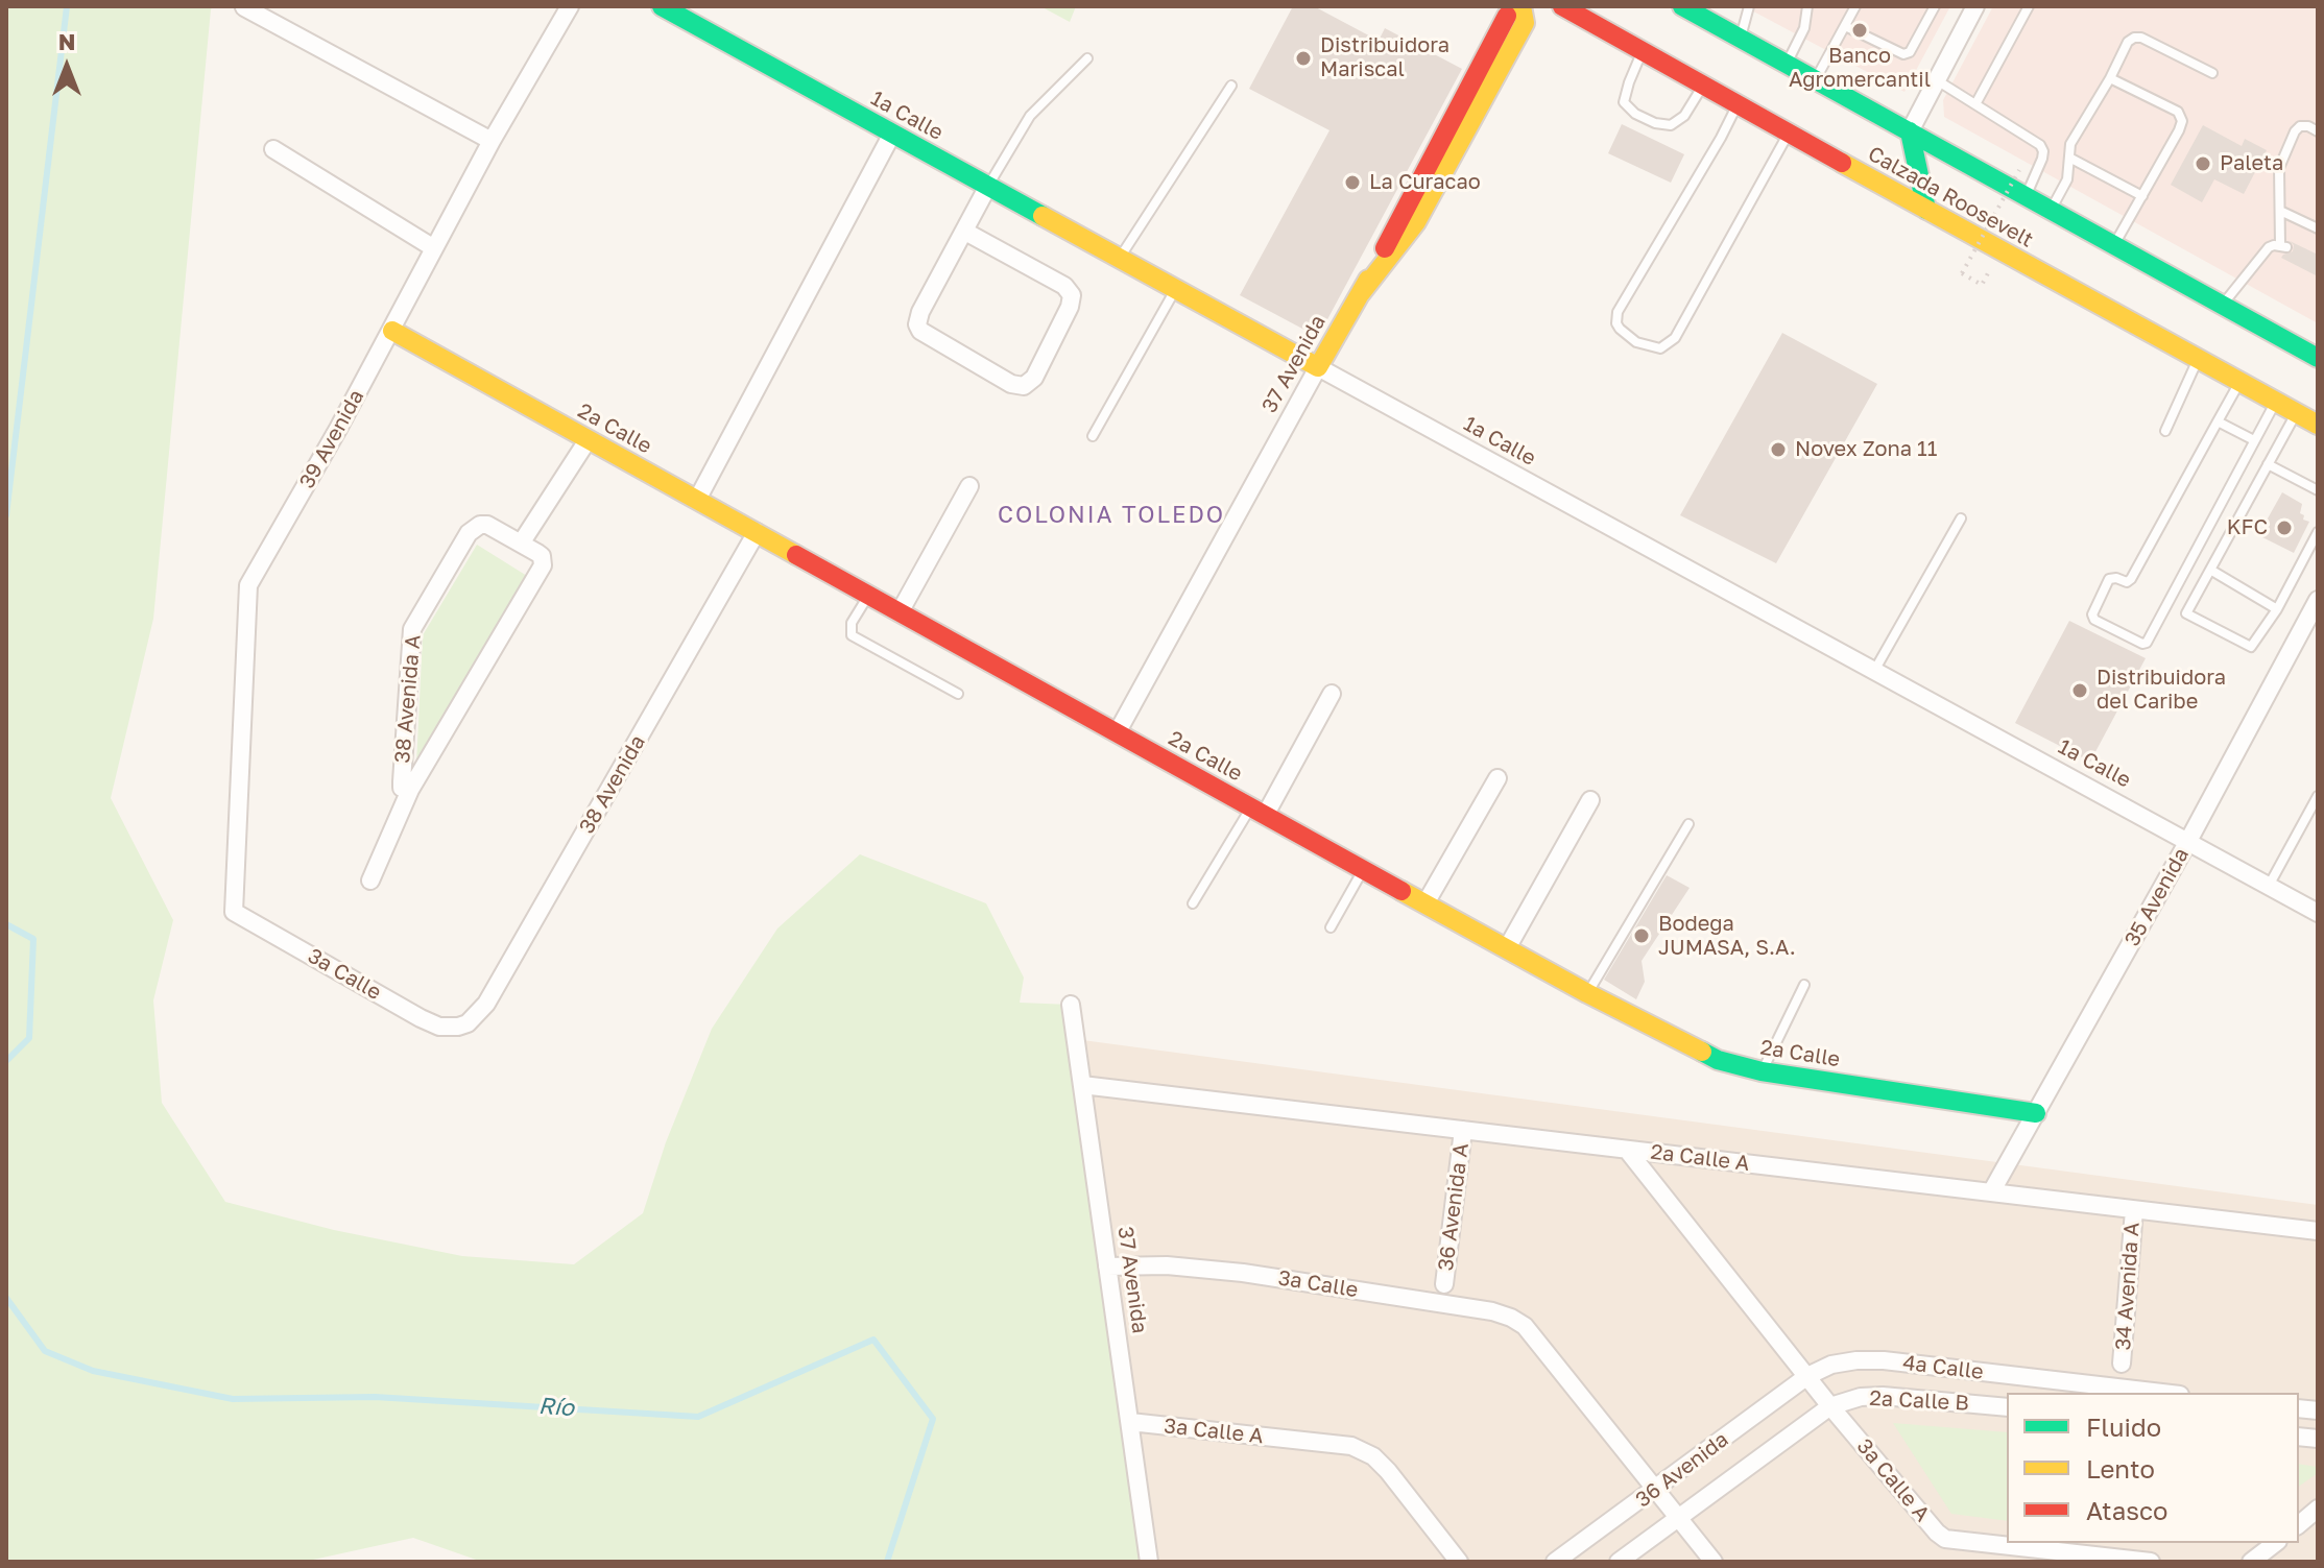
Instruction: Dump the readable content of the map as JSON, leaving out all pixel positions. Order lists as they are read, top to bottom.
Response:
{
  "streets": {
    "main road": [
      "1a Calle",
      "Calzada Roosevelt",
      "37 Avenida",
      "2a Calle"
    ],
    "street": [
      "39 Avenida",
      "38 Avenida A",
      "38 Avenida",
      "35 Avenida",
      "3a Calle",
      "2a Calle A",
      "36 Avenida A",
      "34 Avenida A",
      "4a Calle",
      "2a Calle B",
      "3a Calle A",
      "36 Avenida"
    ]
  },
  "crossings": [
    ["1a Calle", "37 Avenida"],
    ["1a Calle", "35 Avenida"],
    ["37 Avenida", "2a Calle"],
    ["37 Avenida", "3a Calle"],
    ["37 Avenida", "2a Calle A"],
    ["37 Avenida", "3a Calle A"],
    ["2a Calle", "39 Avenida"],
    ["2a Calle", "38 Avenida"],
    ["2a Calle", "35 Avenida"],
    ["39 Avenida", "3a Calle"],
    ["38 Avenida", "3a Calle"],
    ["35 Avenida", "2a Calle A"],
    ["3a Calle", "36 Avenida"],
    ["2a Calle A", "36 Avenida A"],
    ["2a Calle A", "34 Avenida A"],
    ["2a Calle A", "3a Calle A"],
    ["4a Calle", "3a Calle A"],
    ["4a Calle", "36 Avenida"],
    ["2a Calle B", "3a Calle A"],
    ["2a Calle B", "36 Avenida"],
    ["3a Calle A", "36 Avenida"]
  ],
  "districts": ["COLONIA TOLEDO"],
  "water": ["Río"],
  "places": [
    "Banco Agromercantil",
    "Distribuidora Mariscal",
    "Paleta",
    "La Curacao",
    "Novex Zona 11",
    "KFC",
    "Distribuidora del Caribe",
    "Bodega JUMASA, S.A."
  ],
  "legend": ["Fluido", "Lento", "Atasco"],
  "north": "top"
}
